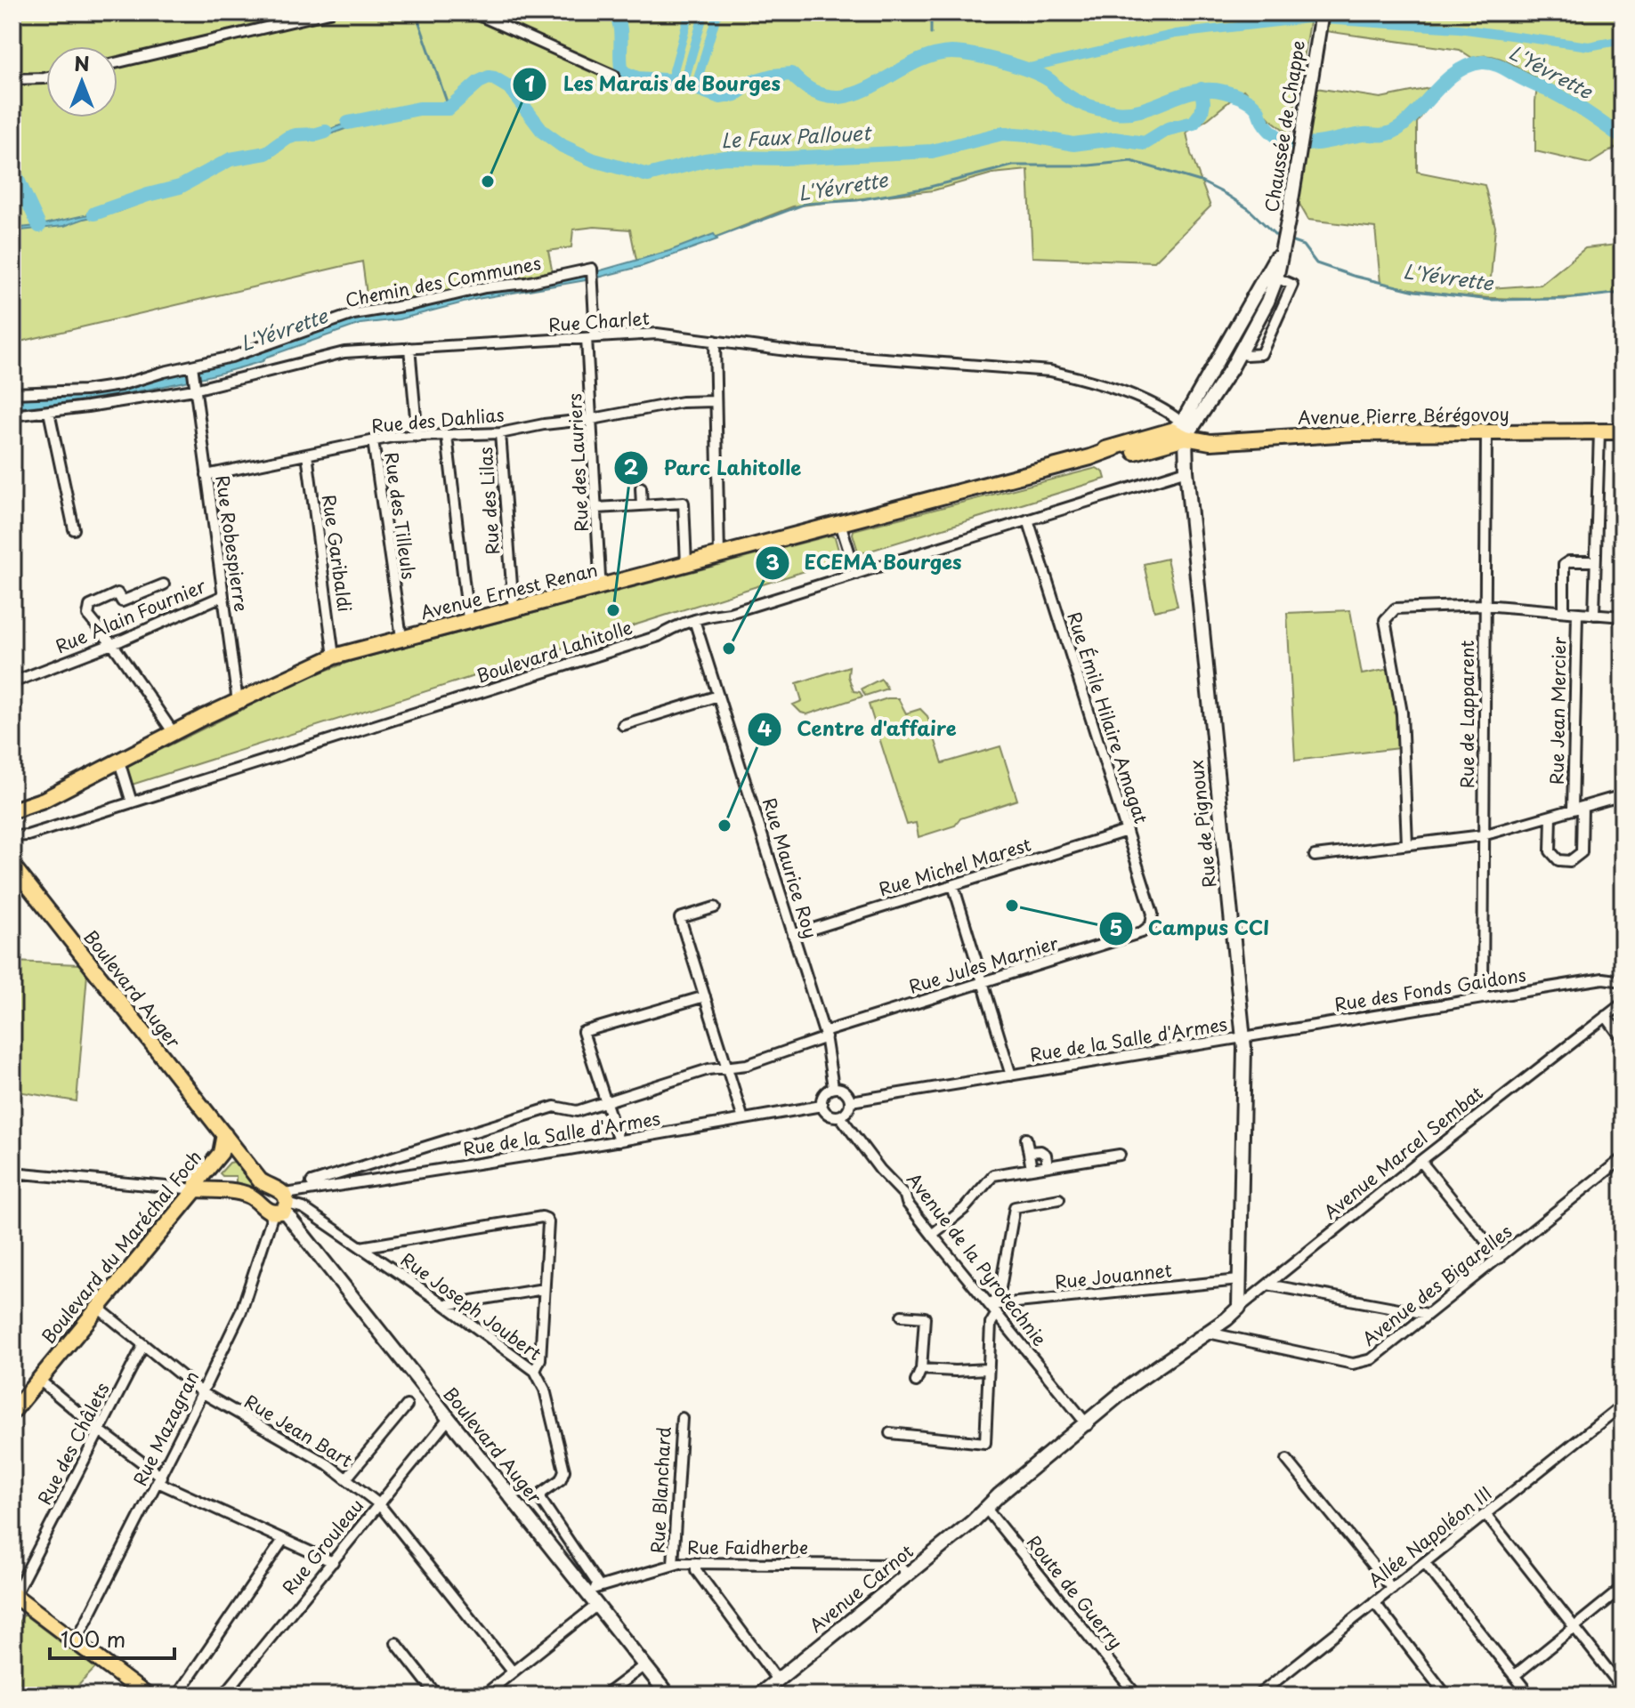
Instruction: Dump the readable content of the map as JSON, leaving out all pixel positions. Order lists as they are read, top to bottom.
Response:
{
  "streets": {
    "main road": [
      "Chaussée de Chappe",
      "Avenue Pierre Bérégovoy",
      "Avenue Ernest Renan",
      "Rue de Pignoux",
      "Boulevard Auger",
      "Avenue Marcel Sembat",
      "Boulevard du Maréchal Foch",
      "Avenue Carnot"
    ],
    "street": [
      "Chemin des Communes",
      "Rue Charlet",
      "Rue des Dahlias",
      "Rue des Lauriers",
      "Rue des Lilas",
      "Rue des Tilleuls",
      "Rue Robespierre",
      "Rue Garibaldi",
      "Rue Alain Fournier",
      "Boulevard Lahitolle",
      "Rue Jean Mercier",
      "Rue de Lapparent",
      "Rue Émile Hilaire Amagat",
      "Rue Michel Marest",
      "Rue Maurice Roy",
      "Rue Jules Marnier",
      "Rue des Fonds Gaidons",
      "Rue de la Salle d'Armes",
      "Avenue de la Pyrotechnie",
      "Rue Jouannet",
      "Avenue des Bigarelles",
      "Rue Joseph Joubert",
      "Rue Mazagran",
      "Rue Jean Bart",
      "Rue des Châlets",
      "Rue Blanchard",
      "Allée Napoléon III",
      "Rue Grouleau",
      "Rue Faidherbe",
      "Route de Guerry"
    ]
  },
  "crossings": [
    ["Chaussée de Chappe", "Rue Charlet"],
    ["Chaussée de Chappe", "Avenue Pierre Bérégovoy"],
    ["Chaussée de Chappe", "Avenue Ernest Renan"],
    ["Chaussée de Chappe", "Rue de Pignoux"],
    ["Chemin des Communes", "Rue des Lauriers"],
    ["Chemin des Communes", "Rue Robespierre"],
    ["Rue Charlet", "Rue des Lauriers"],
    ["Rue Charlet", "Rue Robespierre"],
    ["Rue Charlet", "Avenue Ernest Renan"],
    ["Avenue Pierre Bérégovoy", "Avenue Ernest Renan"],
    ["Avenue Pierre Bérégovoy", "Rue de Lapparent"],
    ["Avenue Pierre Bérégovoy", "Rue de Pignoux"],
    ["Rue des Dahlias", "Rue des Lauriers"],
    ["Rue des Dahlias", "Rue des Lilas"],
    ["Rue des Dahlias", "Rue des Tilleuls"],
    ["Rue des Dahlias", "Rue Robespierre"],
    ["Rue des Dahlias", "Rue Garibaldi"],
    ["Rue des Lauriers", "Avenue Ernest Renan"],
    ["Rue des Lilas", "Avenue Ernest Renan"],
    ["Rue des Tilleuls", "Avenue Ernest Renan"],
    ["Rue Robespierre", "Avenue Ernest Renan"],
    ["Rue Robespierre", "Rue Alain Fournier"],
    ["Rue Garibaldi", "Avenue Ernest Renan"],
    ["Avenue Ernest Renan", "Rue de Pignoux"],
    ["Boulevard Lahitolle", "Rue Émile Hilaire Amagat"],
    ["Boulevard Lahitolle", "Rue de Pignoux"],
    ["Boulevard Lahitolle", "Rue Maurice Roy"],
    ["Rue de Lapparent", "Rue des Fonds Gaidons"],
    ["Rue Émile Hilaire Amagat", "Rue Michel Marest"],
    ["Rue Émile Hilaire Amagat", "Rue Jules Marnier"],
    ["Rue de Pignoux", "Rue des Fonds Gaidons"],
    ["Rue de Pignoux", "Rue de la Salle d'Armes"],
    ["Rue de Pignoux", "Avenue Marcel Sembat"],
    ["Rue de Pignoux", "Rue Jouannet"],
    ["Rue Michel Marest", "Rue Maurice Roy"],
    ["Rue Maurice Roy", "Rue Jules Marnier"],
    ["Rue Maurice Roy", "Rue de la Salle d'Armes"],
    ["Rue Maurice Roy", "Avenue de la Pyrotechnie"],
    ["Rue Jules Marnier", "Rue de la Salle d'Armes"],
    ["Boulevard Auger", "Boulevard du Maréchal Foch"],
    ["Boulevard Auger", "Rue Joseph Joubert"],
    ["Boulevard Auger", "Rue Mazagran"],
    ["Boulevard Auger", "Rue Grouleau"],
    ["Boulevard Auger", "Rue Faidherbe"],
    ["Rue des Fonds Gaidons", "Rue de la Salle d'Armes"],
    ["Rue de la Salle d'Armes", "Avenue de la Pyrotechnie"],
    ["Avenue Marcel Sembat", "Avenue de la Pyrotechnie"],
    ["Avenue Marcel Sembat", "Avenue des Bigarelles"],
    ["Avenue Marcel Sembat", "Avenue Carnot"],
    ["Boulevard du Maréchal Foch", "Rue Jean Bart"],
    ["Avenue de la Pyrotechnie", "Rue Jouannet"],
    ["Avenue de la Pyrotechnie", "Avenue Carnot"],
    ["Rue Joseph Joubert", "Rue Mazagran"],
    ["Rue Joseph Joubert", "Rue Faidherbe"],
    ["Rue Mazagran", "Rue Jean Bart"],
    ["Rue Jean Bart", "Rue des Châlets"],
    ["Rue Jean Bart", "Rue Grouleau"],
    ["Rue Blanchard", "Rue Faidherbe"],
    ["Rue Faidherbe", "Avenue Carnot"],
    ["Avenue Carnot", "Route de Guerry"]
  ],
  "water": ["L'Yèvrette", "Le Faux Pallouet", "L'Yévrette"],
  "places": [
    "Les Marais de Bourges",
    "Parc Lahitolle",
    "ECEMA Bourges",
    "Centre d'affaire",
    "Campus CCI"
  ],
  "scale_bar": "100 m",
  "north": "top"
}
